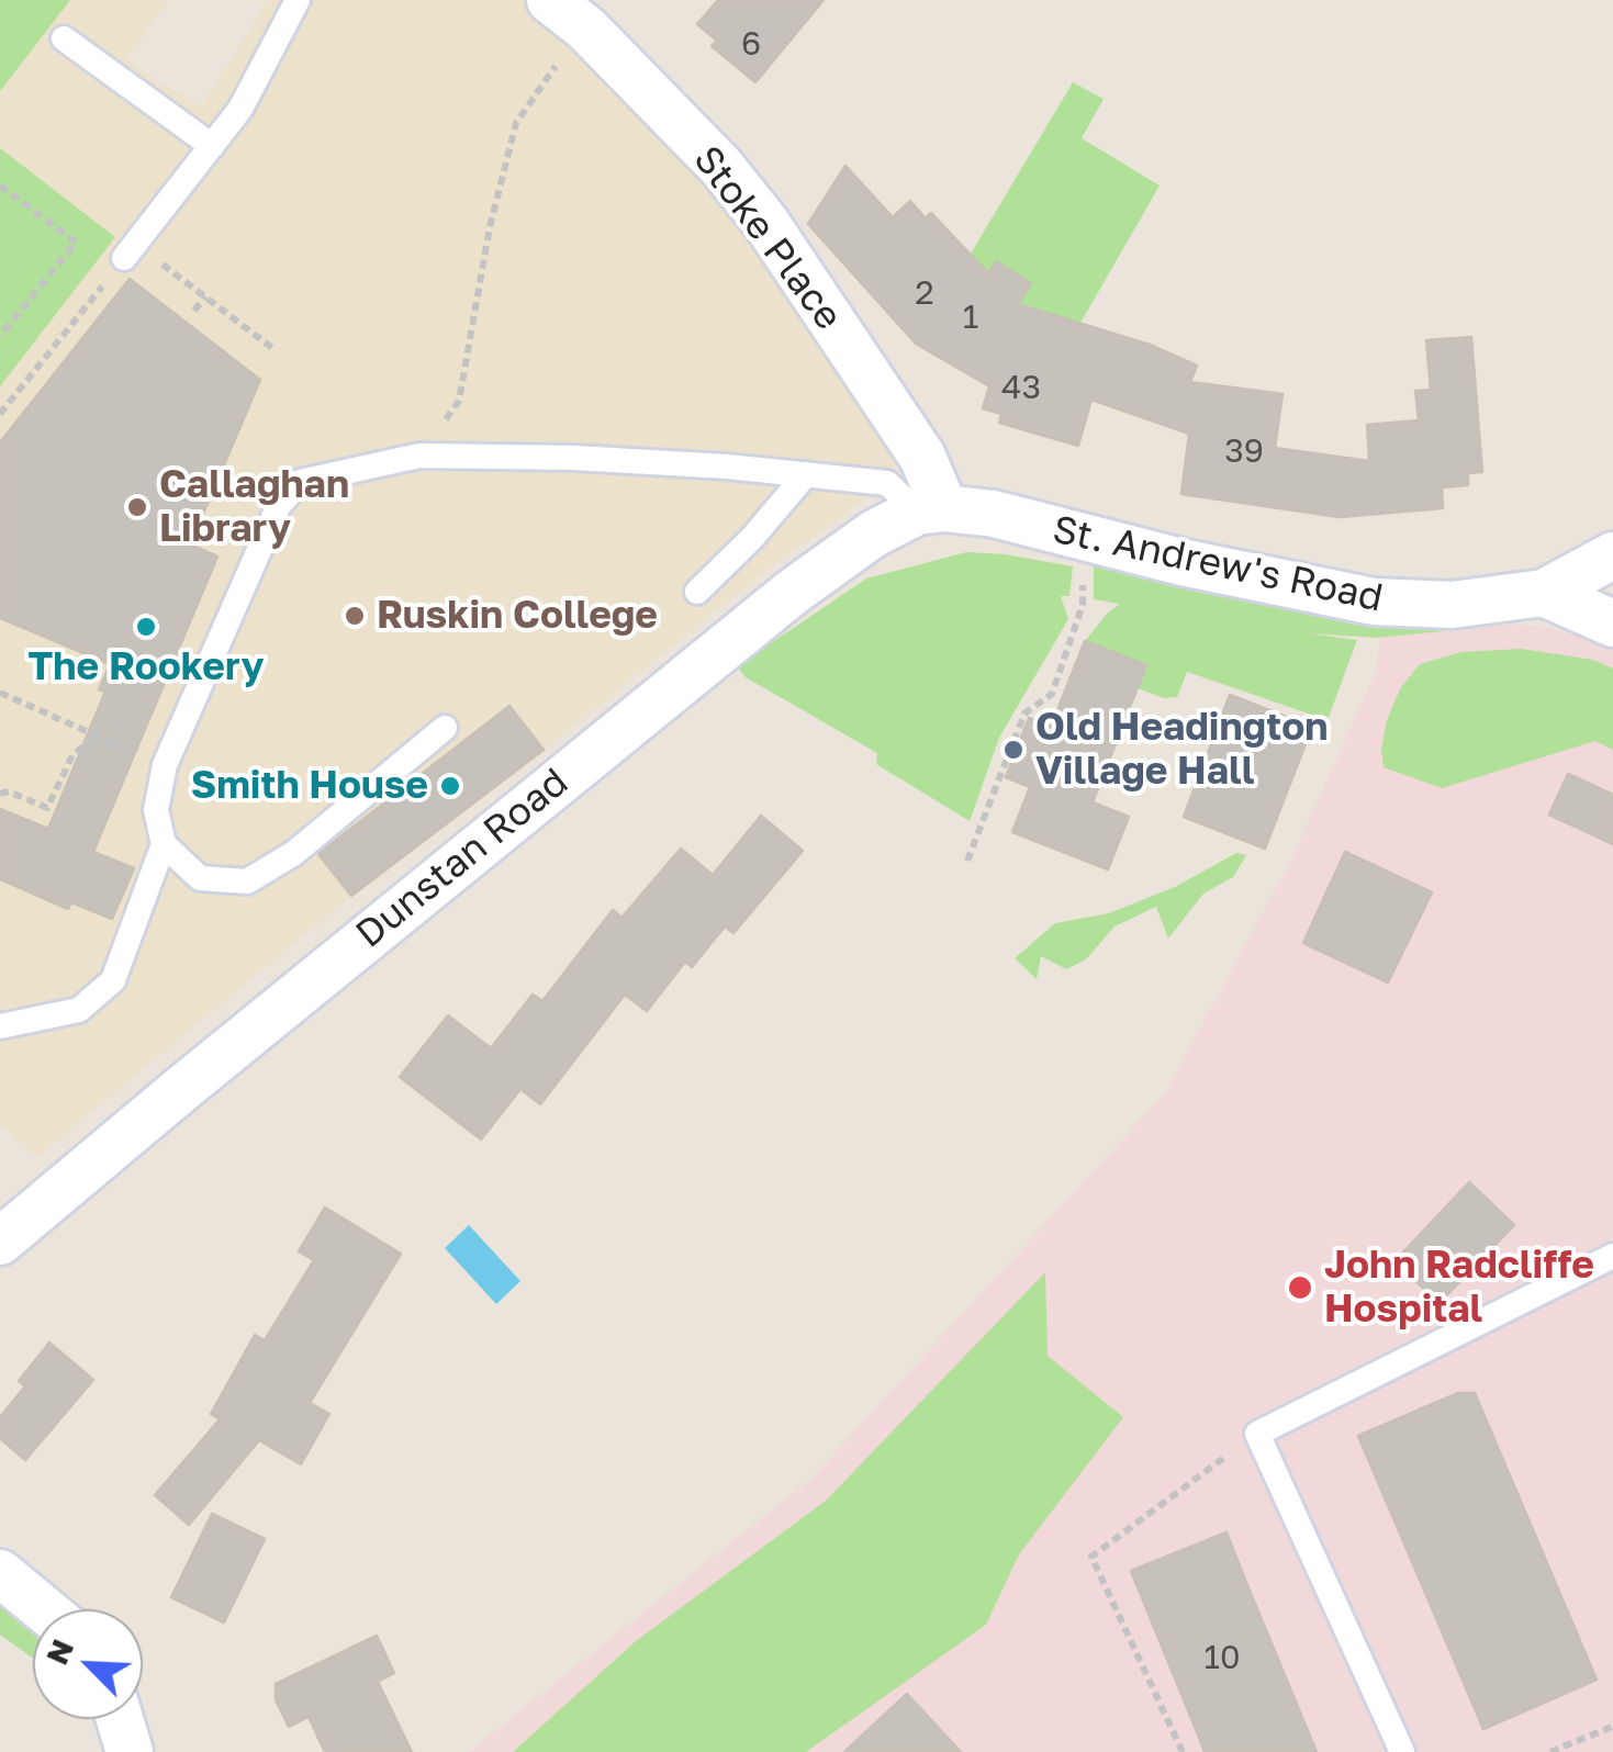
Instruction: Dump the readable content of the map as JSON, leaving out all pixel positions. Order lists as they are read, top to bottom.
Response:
{
  "streets": {
    "street": ["Stoke Place", "St. Andrew's Road", "Dunstan Road"]
  },
  "crossings": [
    ["Stoke Place", "St. Andrew's Road"],
    ["Stoke Place", "Dunstan Road"],
    ["St. Andrew's Road", "Dunstan Road"]
  ],
  "places": [
    "Callaghan Library",
    "Ruskin College",
    "The Rookery",
    "Old Headington Village Hall",
    "Smith House",
    "John Radcliffe Hospital"
  ],
  "house_numbers": [
    "6",
    "2",
    "1",
    "43",
    "39",
    "10"
  ],
  "north": "top left"
}
